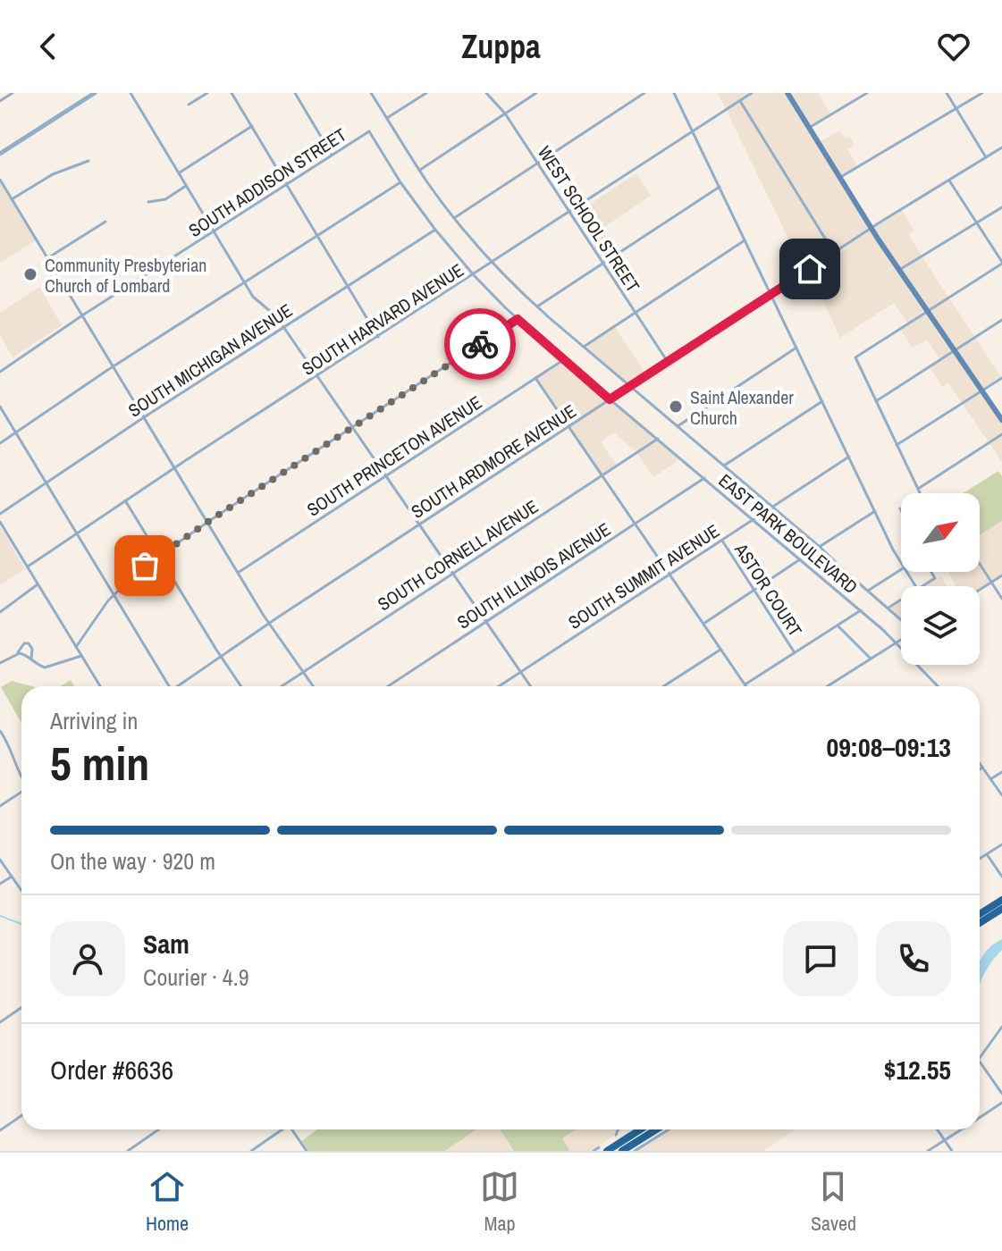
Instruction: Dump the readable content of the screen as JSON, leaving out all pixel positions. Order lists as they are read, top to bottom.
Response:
{
  "streets": {
    "street": [
      "SOUTH ADDISON STREET",
      "WEST SCHOOL STREET",
      "SOUTH HARVARD AVENUE",
      "SOUTH MICHIGAN AVENUE",
      "SOUTH PRINCETON AVENUE",
      "SOUTH ARDMORE AVENUE",
      "EAST PARK BOULEVARD",
      "SOUTH CORNELL AVENUE",
      "SOUTH ILLINOIS AVENUE",
      "SOUTH SUMMIT AVENUE",
      "ASTOR COURT"
    ]
  },
  "crossings": [
    ["SOUTH ADDISON STREET", "EAST PARK BOULEVARD"],
    ["WEST SCHOOL STREET", "SOUTH HARVARD AVENUE"],
    ["WEST SCHOOL STREET", "SOUTH ARDMORE AVENUE"],
    ["SOUTH HARVARD AVENUE", "EAST PARK BOULEVARD"],
    ["SOUTH MICHIGAN AVENUE", "EAST PARK BOULEVARD"],
    ["SOUTH PRINCETON AVENUE", "EAST PARK BOULEVARD"],
    ["SOUTH ARDMORE AVENUE", "EAST PARK BOULEVARD"],
    ["EAST PARK BOULEVARD", "SOUTH CORNELL AVENUE"],
    ["EAST PARK BOULEVARD", "SOUTH ILLINOIS AVENUE"],
    ["EAST PARK BOULEVARD", "SOUTH SUMMIT AVENUE"],
    ["SOUTH SUMMIT AVENUE", "ASTOR COURT"]
  ],
  "places": ["Community Presbyterian Church of Lombard", "Saint Alexander Church"],
  "north": "top right",
  "page": {
    "header": "Zuppa",
    "heading": ["5 min", "Arriving in", "09:08–09:13"],
    "panel": [
      "Sam",
      "Courier · 4.9",
      "Order #6636",
      "$12.55"
    ],
    "bar": "On the way · 920 m",
    "tabs": ["Home", "Map", "Saved"]
  }
}
